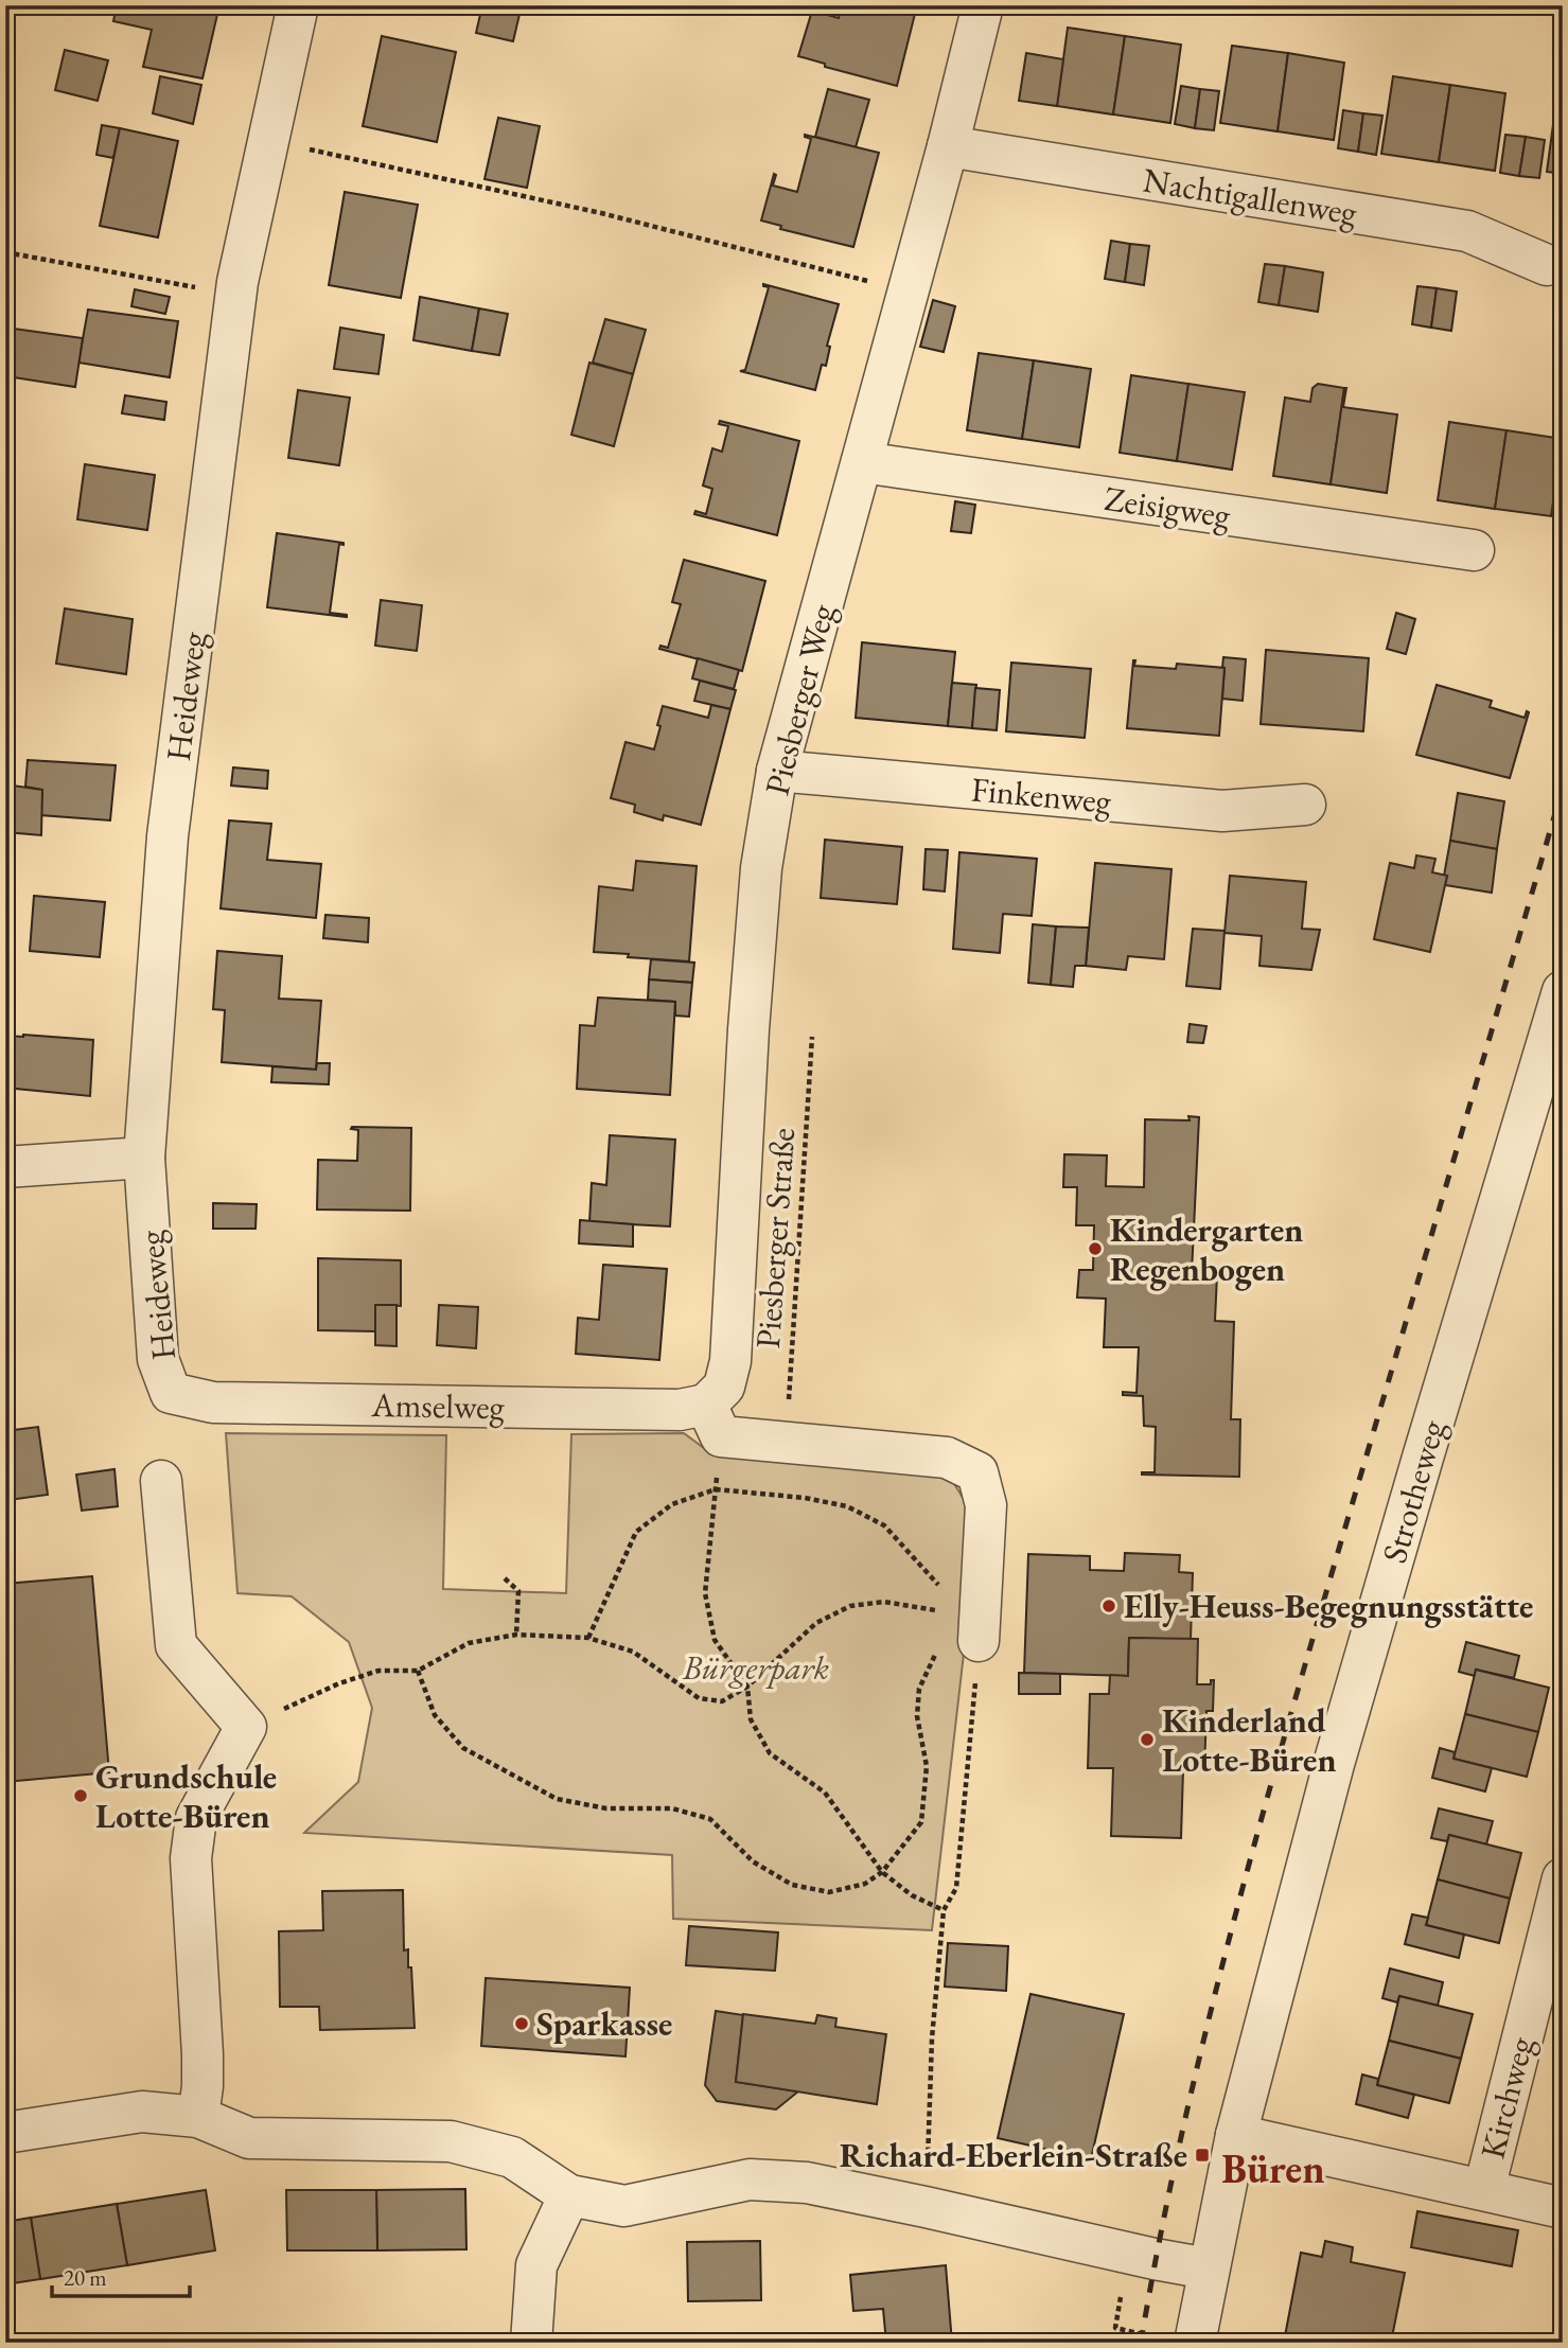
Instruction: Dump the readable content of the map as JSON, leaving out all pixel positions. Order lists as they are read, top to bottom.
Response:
{
  "streets": {
    "street": [
      "Nachtigallenweg",
      "Zeisigweg",
      "Heideweg",
      "Piesberger Weg",
      "Finkenweg",
      "Amselweg",
      "Strotheweg",
      "Kirchweg"
    ],
    "path": ["Piesberger Straße"]
  },
  "crossings": [
    ["Nachtigallenweg", "Piesberger Weg"],
    ["Zeisigweg", "Piesberger Weg"],
    ["Heideweg", "Amselweg"],
    ["Piesberger Weg", "Finkenweg"],
    ["Piesberger Weg", "Amselweg"],
    ["Piesberger Straße", "Amselweg"],
    ["Strotheweg", "Kirchweg"]
  ],
  "districts": ["Büren"],
  "parks": ["Bürgerpark"],
  "places": {
    "other": [
      "Kindergarten Regenbogen",
      "Elly-Heuss-Begegnungsstätte",
      "Kinderland Lotte-Büren",
      "Grundschule Lotte-Büren",
      "Sparkasse"
    ],
    "transit": ["Richard-Eberlein-Straße"]
  },
  "scale_bar": "20 m"
}
